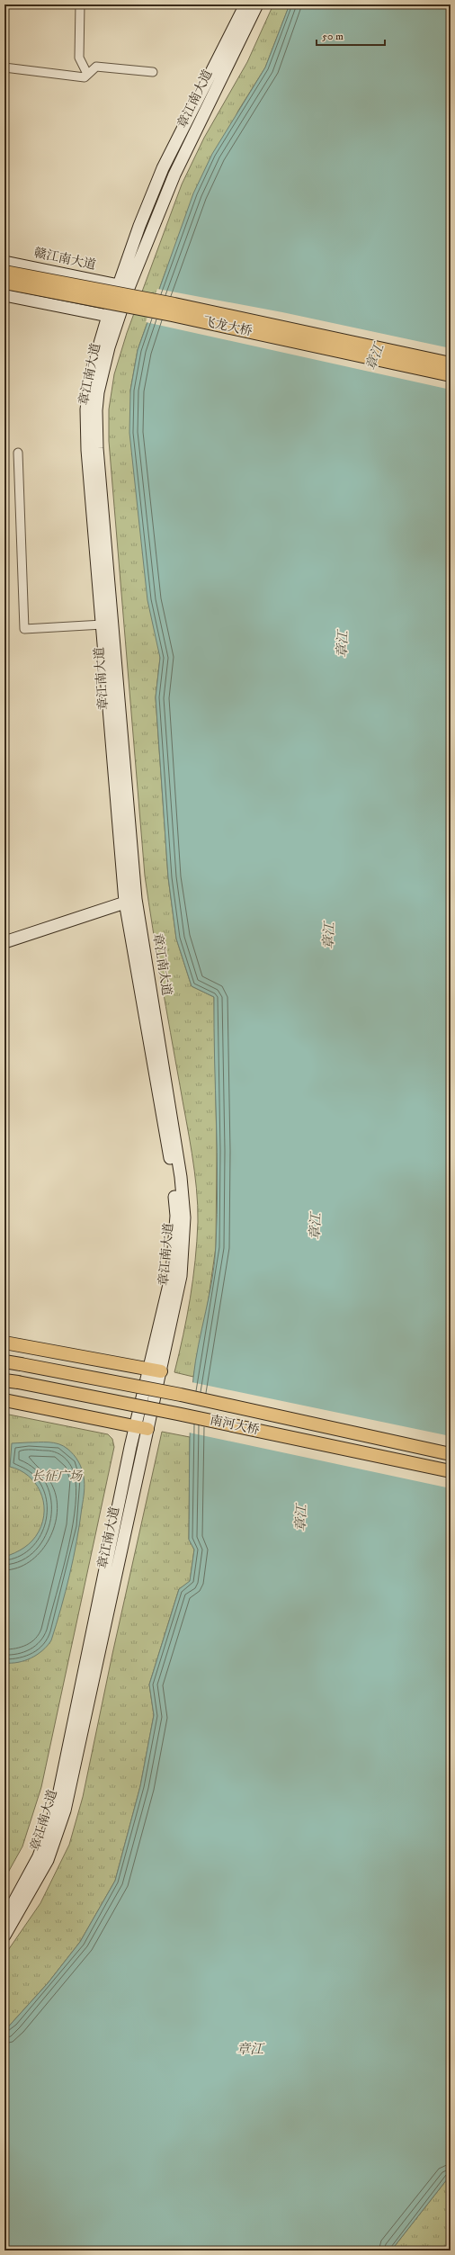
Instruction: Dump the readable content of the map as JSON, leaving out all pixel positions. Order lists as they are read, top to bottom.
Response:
{
  "streets": {
    "main road": [
      "章江南大道",
      "赣江南大道",
      "飞龙大桥",
      "南河大桥"
    ]
  },
  "crossings": [
    ["章江南大道", "赣江南大道"]
  ],
  "water": ["章江"],
  "parks": ["长征广场"],
  "scale_bar": "50 m"
}
